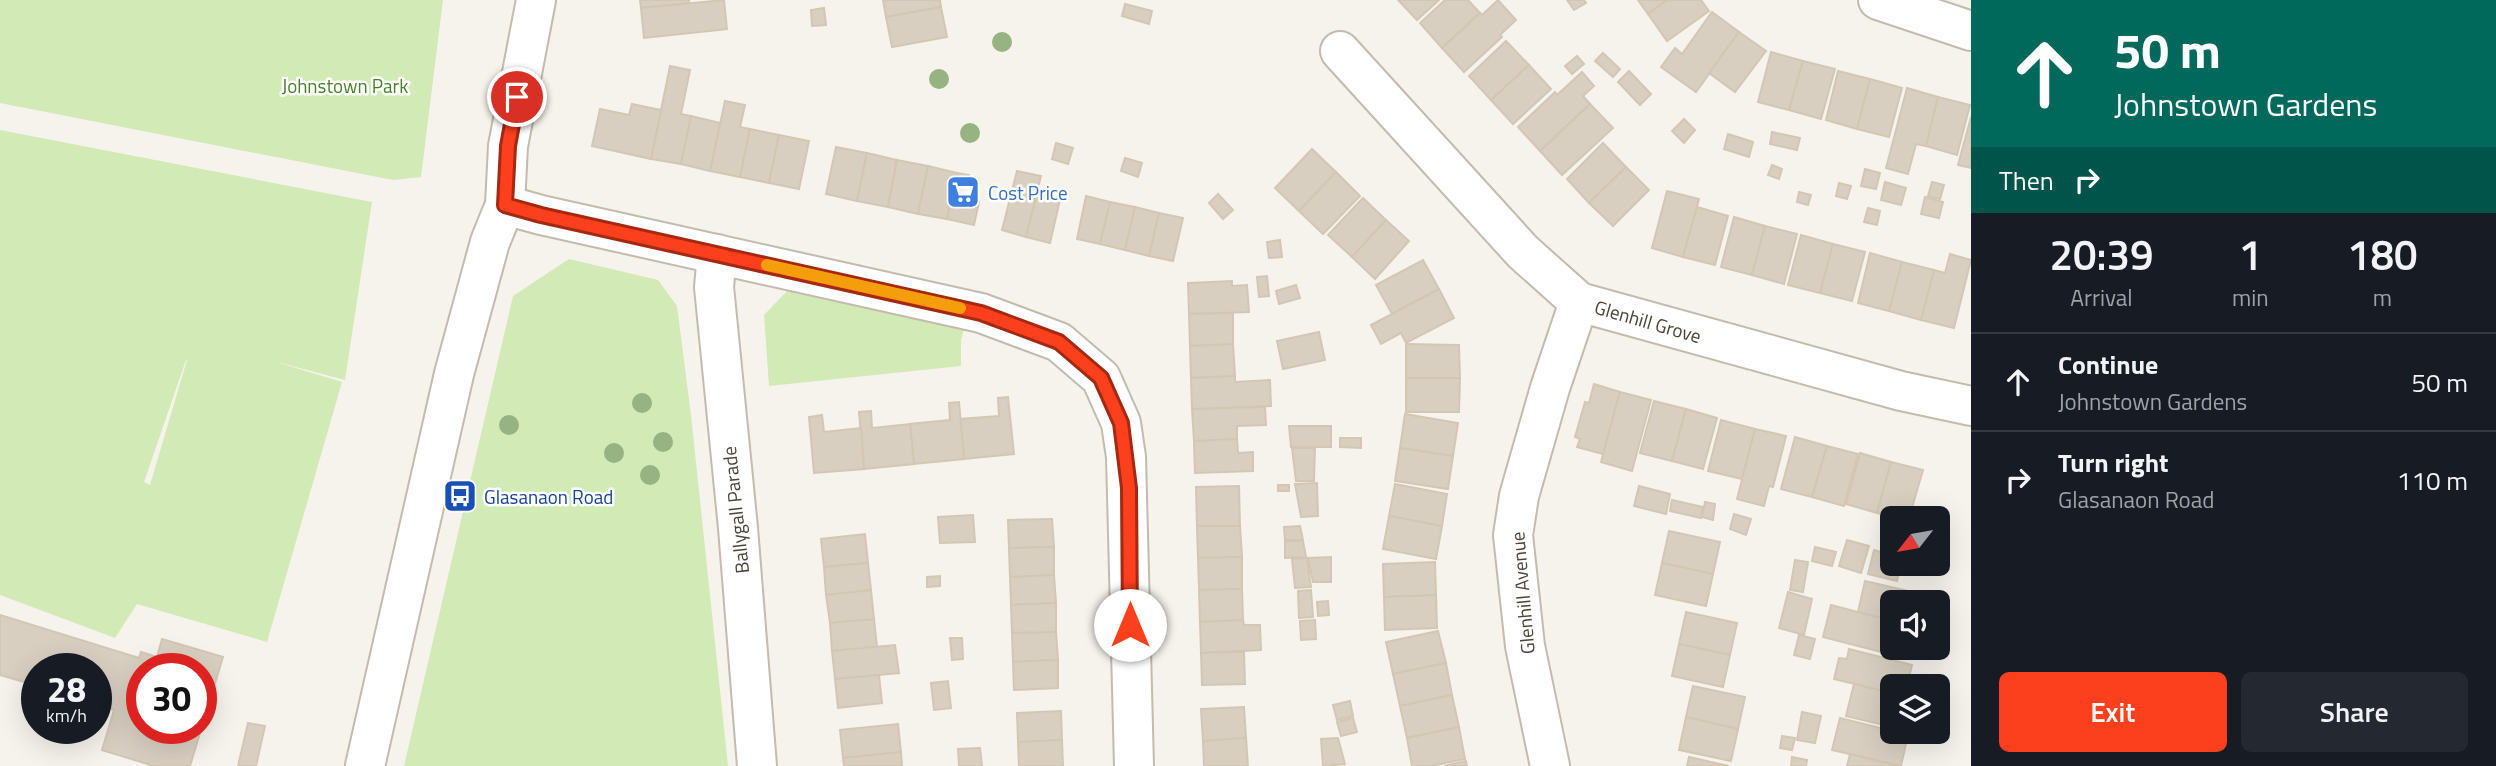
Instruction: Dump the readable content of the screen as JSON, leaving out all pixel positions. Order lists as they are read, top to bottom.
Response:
{
  "streets": {
    "street": ["Glenhill Grove", "Ballygall Parade", "Glenhill Avenue"]
  },
  "crossings": [
    ["Glenhill Grove", "Glenhill Avenue"]
  ],
  "parks": ["Johnstown Park"],
  "places": {
    "supermarket": ["Cost Price"],
    "bus stop": ["Glasanaon Road"]
  },
  "north": "bottom left",
  "page": {
    "turn": ["50 m", "Johnstown Gardens"],
    "then": "Then",
    "eta": [
      "20:39",
      "Arrival",
      "1",
      "min",
      "180",
      "m"
    ],
    "list": [
      {
        "name": "Continue",
        "note": "Johnstown Gardens",
        "value": "50 m"
      },
      {
        "name": "Turn right",
        "note": "Glasanaon Road",
        "value": "110 m"
      }
    ],
    "speed": "28 km/h",
    "limit": "30",
    "buttons": ["Exit", "Share"]
  }
}
